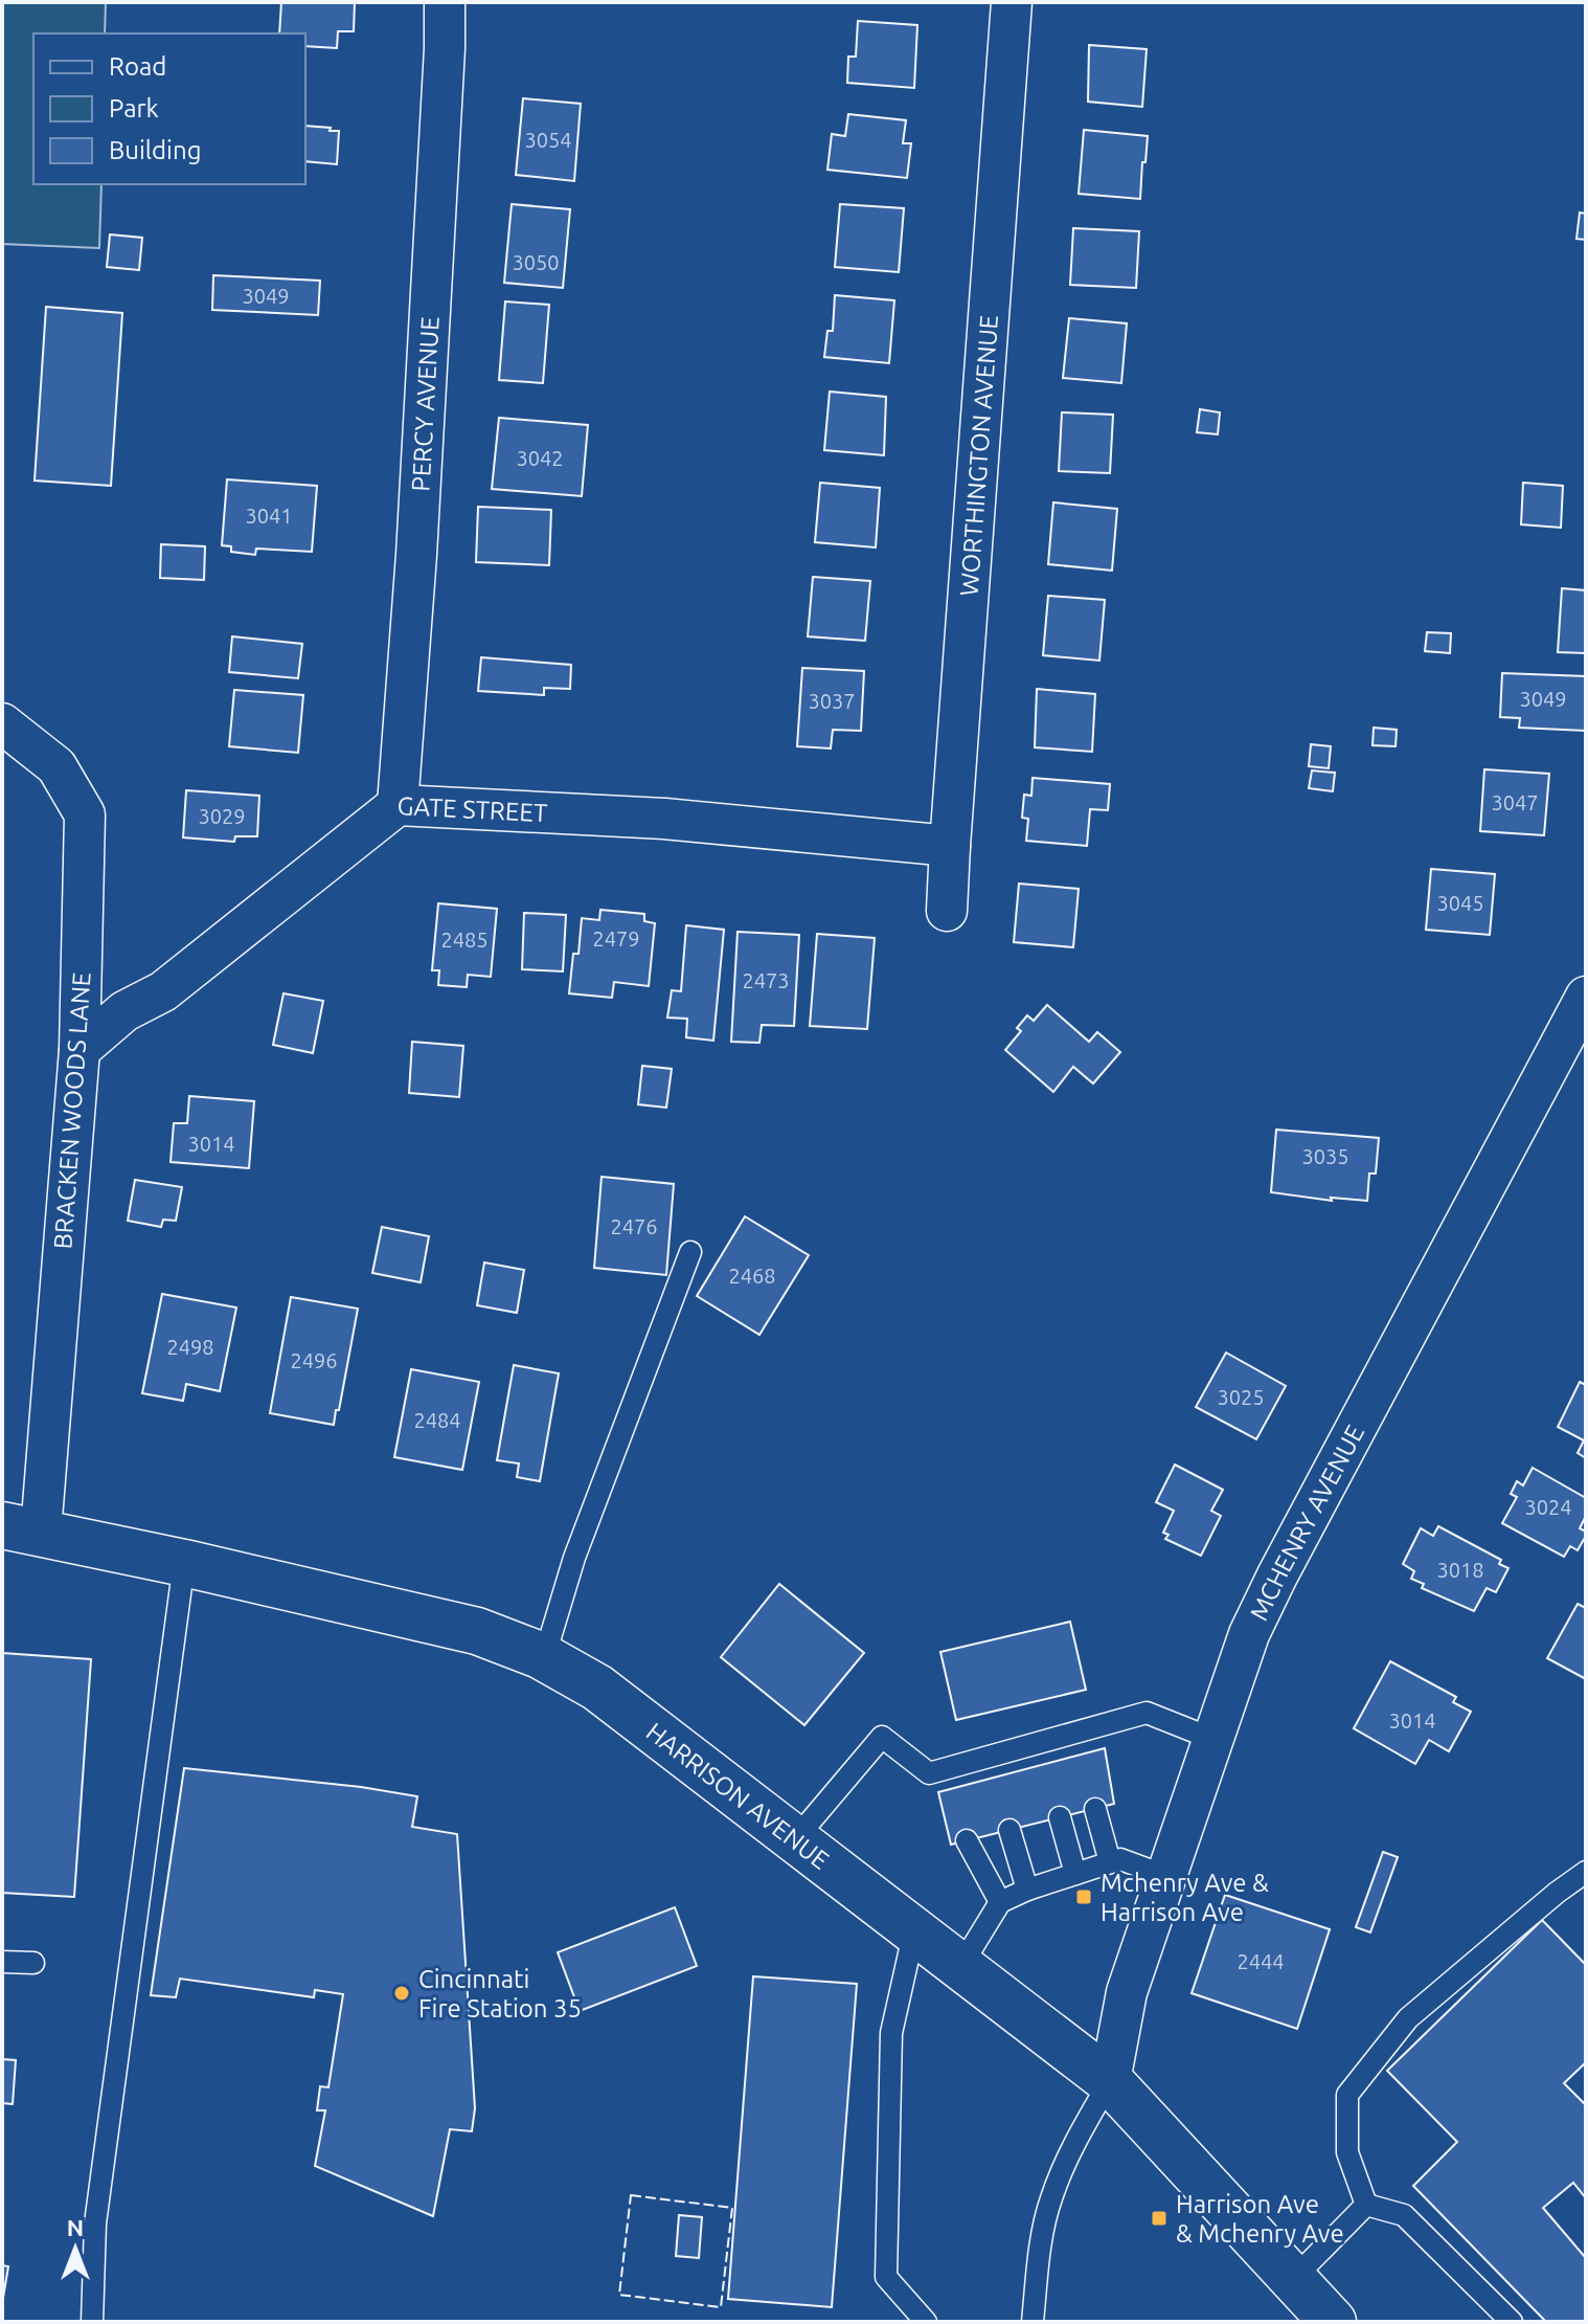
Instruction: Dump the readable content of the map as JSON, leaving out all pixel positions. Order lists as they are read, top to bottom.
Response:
{
  "streets": {
    "main road": ["HARRISON AVENUE"],
    "street": [
      "PERCY AVENUE",
      "WORTHINGTON AVENUE",
      "GATE STREET",
      "BRACKEN WOODS LANE",
      "MCHENRY AVENUE"
    ]
  },
  "crossings": [
    ["PERCY AVENUE", "GATE STREET"],
    ["WORTHINGTON AVENUE", "GATE STREET"],
    ["GATE STREET", "BRACKEN WOODS LANE"],
    ["BRACKEN WOODS LANE", "HARRISON AVENUE"],
    ["MCHENRY AVENUE", "HARRISON AVENUE"]
  ],
  "places": {
    "transit": ["Mchenry Ave & Harrison Ave", "Harrison Ave & Mchenry Ave"],
    "other": ["Cincinnati Fire Station 35"]
  },
  "house_numbers": [
    "3054",
    "3050",
    "3049",
    "3042",
    "3041",
    "3049",
    "3037",
    "3047",
    "3029",
    "3045",
    "2479",
    "2485",
    "2473",
    "3014",
    "3035",
    "2476",
    "2468",
    "2498",
    "2496",
    "3025",
    "2484",
    "3024",
    "3018",
    "3014",
    "2444"
  ],
  "legend": ["Road", "Park", "Building"],
  "north": "top"
}
